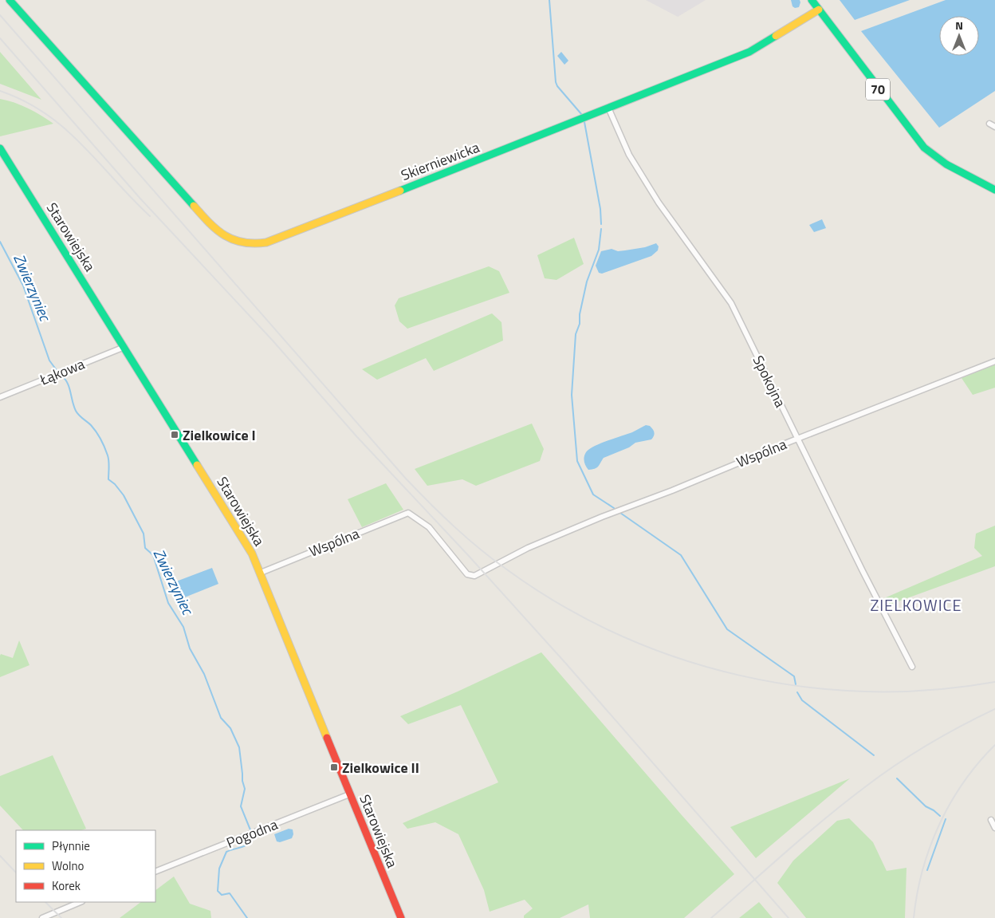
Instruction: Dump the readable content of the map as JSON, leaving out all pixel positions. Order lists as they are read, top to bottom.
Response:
{
  "streets": {
    "street": [
      "70",
      "Skierniewicka",
      "Starowiejska",
      "Łąkowa",
      "Spokojna",
      "Wspólna",
      "Pogodna"
    ]
  },
  "crossings": [
    ["70", "Skierniewicka"],
    ["Skierniewicka", "Spokojna"],
    ["Starowiejska", "Łąkowa"],
    ["Starowiejska", "Wspólna"],
    ["Starowiejska", "Pogodna"],
    ["Spokojna", "Wspólna"]
  ],
  "districts": ["ZIELKOWICE"],
  "water": ["Zwierzyniec"],
  "places": {
    "transit": ["Zielkowice I", "Zielkowice II"]
  },
  "legend": ["Płynnie", "Wolno", "Korek"],
  "north": "top"
}
